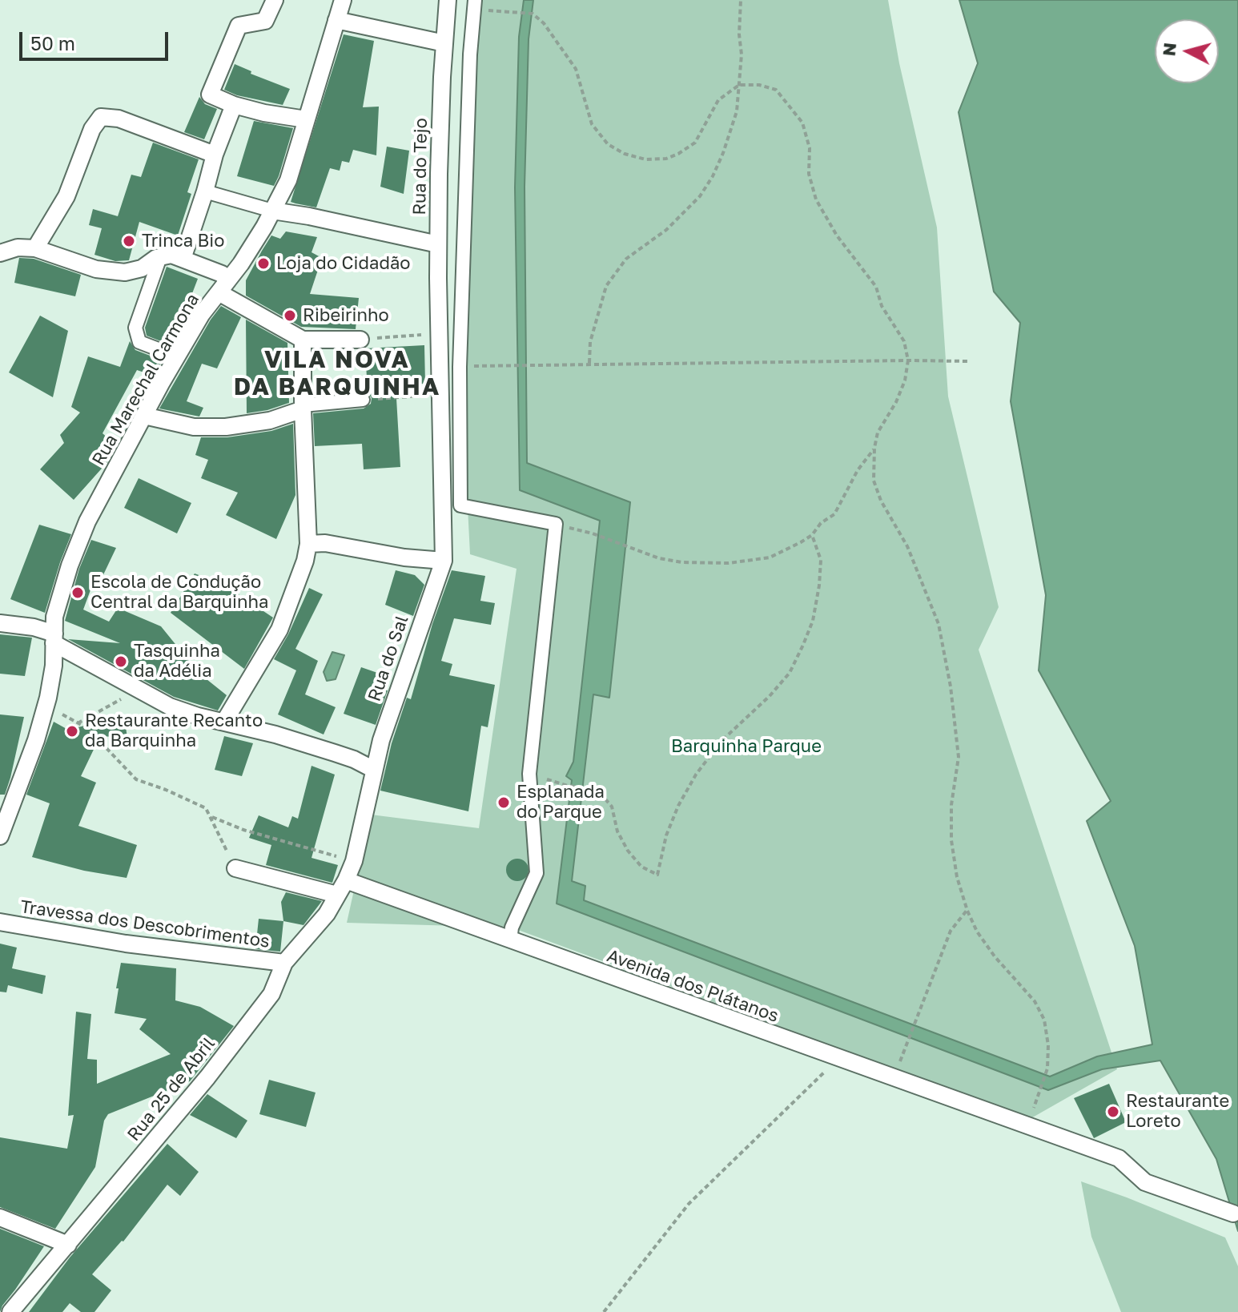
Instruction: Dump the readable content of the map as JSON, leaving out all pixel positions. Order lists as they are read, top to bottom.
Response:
{
  "streets": {
    "street": [
      "Rua do Tejo",
      "Rua Marechal Carmona",
      "Rua do Sal",
      "Travessa dos Descobrimentos",
      "Avenida dos Plátanos",
      "Rua 25 de Abril"
    ]
  },
  "crossings": [
    ["Rua do Tejo", "Rua do Sal"],
    ["Rua do Sal", "Rua 25 de Abril"],
    ["Travessa dos Descobrimentos", "Rua 25 de Abril"],
    ["Avenida dos Plátanos", "Rua 25 de Abril"]
  ],
  "districts": ["VILA NOVA DA BARQUINHA"],
  "parks": ["Barquinha Parque"],
  "places": [
    "Trinca Bio",
    "Loja do Cidadão",
    "Ribeirinho",
    "Escola de Condução Central da Barquinha",
    "Tasquinha da Adélia",
    "Restaurante Recanto da Barquinha",
    "Esplanada do Parque",
    "Restaurante Loreto"
  ],
  "scale_bar": "50 m",
  "north": "left"
}
